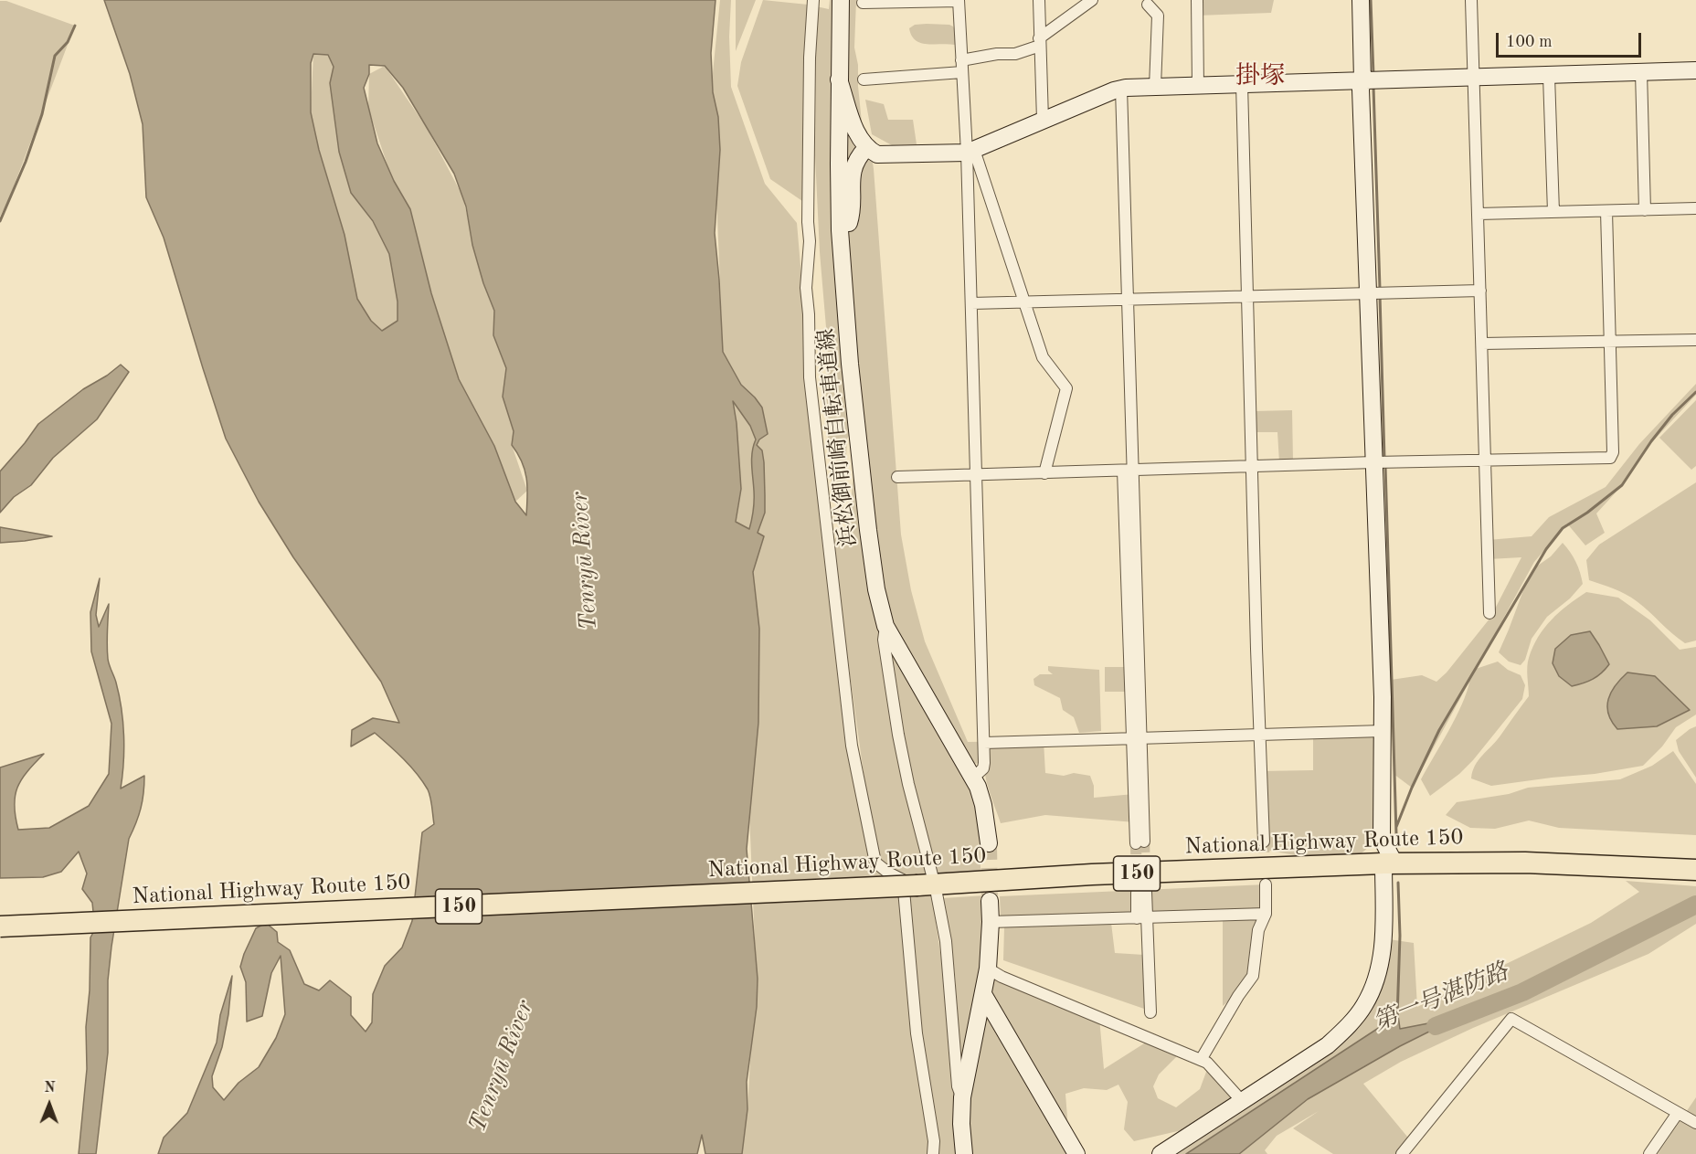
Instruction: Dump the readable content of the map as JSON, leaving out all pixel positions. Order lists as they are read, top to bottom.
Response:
{
  "streets": {
    "highway": ["National Highway Route 150", "150"],
    "street": ["浜松御前崎自転車道線"]
  },
  "districts": ["掛塚"],
  "water": ["Tenryū River", "第一号湛防路"],
  "scale_bar": "100 m",
  "north": "top"
}
